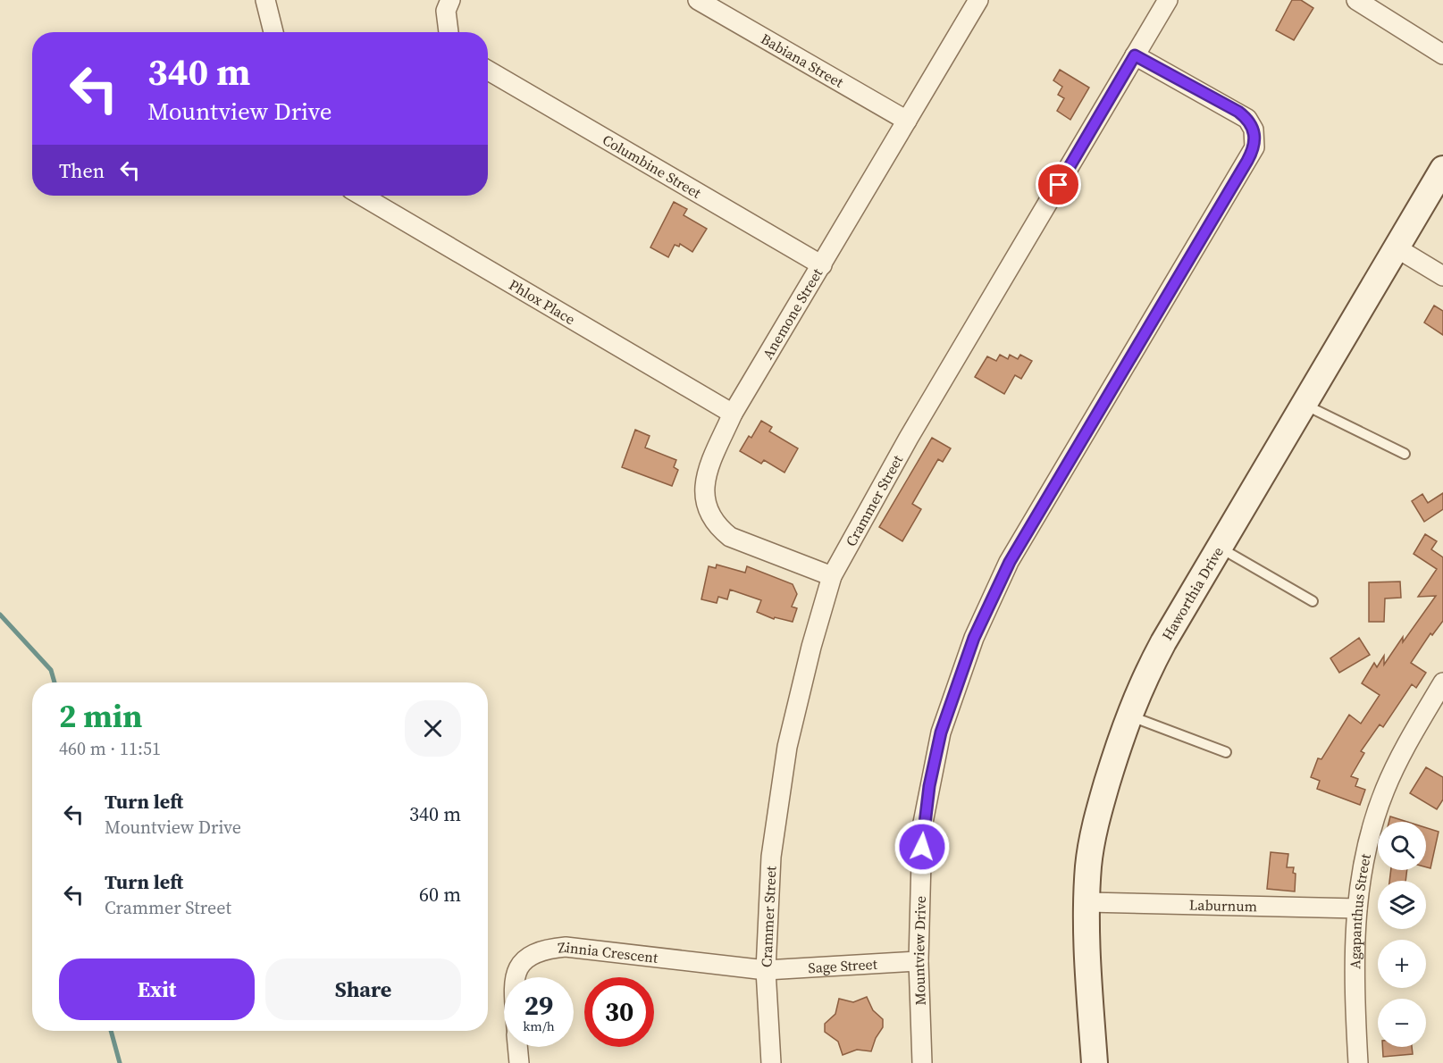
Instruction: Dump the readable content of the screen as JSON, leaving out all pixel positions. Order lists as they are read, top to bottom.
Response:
{
  "streets": {
    "street": [
      "Babiana Street",
      "Columbine Street",
      "Phlox Place",
      "Anemone Street",
      "Crammer Street",
      "Haworthia Drive",
      "Laburnum",
      "Agapanthus Street",
      "Mountview Drive",
      "Zinnia Crescent",
      "Sage Street"
    ]
  },
  "crossings": [
    ["Babiana Street", "Anemone Street"],
    ["Columbine Street", "Anemone Street"],
    ["Phlox Place", "Anemone Street"],
    ["Anemone Street", "Crammer Street"],
    ["Crammer Street", "Mountview Drive"],
    ["Crammer Street", "Zinnia Crescent"],
    ["Crammer Street", "Sage Street"],
    ["Haworthia Drive", "Laburnum"],
    ["Laburnum", "Agapanthus Street"],
    ["Mountview Drive", "Sage Street"],
    ["Zinnia Crescent", "Sage Street"]
  ],
  "page": {
    "turn": ["340 m", "Mountview Drive"],
    "then": "Then",
    "heading": ["2 min", "460 m · 11:51"],
    "list": [
      {
        "name": "Turn left",
        "note": "Mountview Drive",
        "value": "340 m"
      },
      {
        "name": "Turn left",
        "note": "Crammer Street",
        "value": "60 m"
      }
    ],
    "map_buttons": ["+", "−"],
    "buttons": ["Exit", "Share"],
    "speed": "29 km/h",
    "limit": "30"
  }
}
